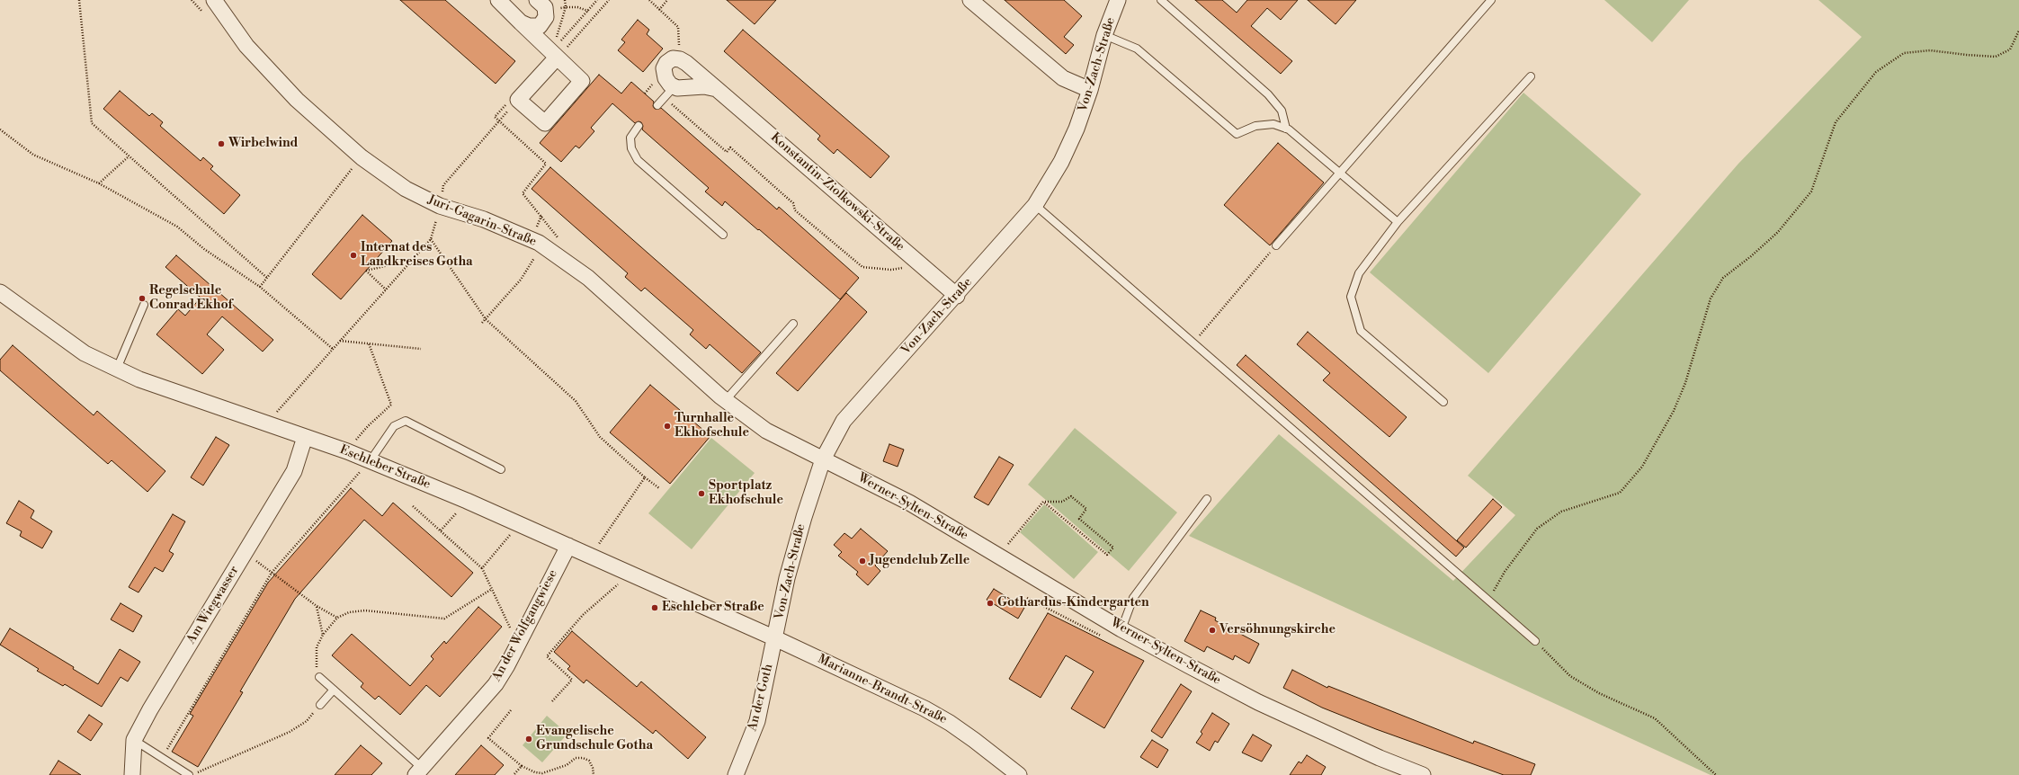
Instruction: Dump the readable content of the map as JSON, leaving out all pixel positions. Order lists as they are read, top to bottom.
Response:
{
  "streets": {
    "street": [
      "Von-Zach-Straße",
      "Konstantin-Ziolkowski-Straße",
      "Juri-Gagarin-Straße",
      "Eschleber Straße",
      "Werner-Sylten-Straße",
      "Am Wiegwasser",
      "An der Wolfgangwiese",
      "Marianne-Brandt-Straße",
      "An der Goth"
    ]
  },
  "crossings": [
    ["Von-Zach-Straße", "Konstantin-Ziolkowski-Straße"],
    ["Von-Zach-Straße", "Juri-Gagarin-Straße"],
    ["Von-Zach-Straße", "Eschleber Straße"],
    ["Von-Zach-Straße", "Werner-Sylten-Straße"],
    ["Von-Zach-Straße", "Marianne-Brandt-Straße"],
    ["Von-Zach-Straße", "An der Goth"],
    ["Juri-Gagarin-Straße", "Werner-Sylten-Straße"],
    ["Eschleber Straße", "Am Wiegwasser"],
    ["Eschleber Straße", "An der Wolfgangwiese"],
    ["Eschleber Straße", "Marianne-Brandt-Straße"],
    ["Eschleber Straße", "An der Goth"],
    ["Marianne-Brandt-Straße", "An der Goth"]
  ],
  "places": [
    "Wirbelwind",
    "Internat des Landkreises Gotha",
    "Regelschule Conrad Ekhof",
    "Turnhalle Ekhofschule",
    "Sportplatz Ekhofschule",
    "Jugendclub Zelle",
    "Gothardus-Kindergarten",
    "Eschleber Straße",
    "Versöhnungskirche",
    "Evangelische Grundschule Gotha"
  ]
}
